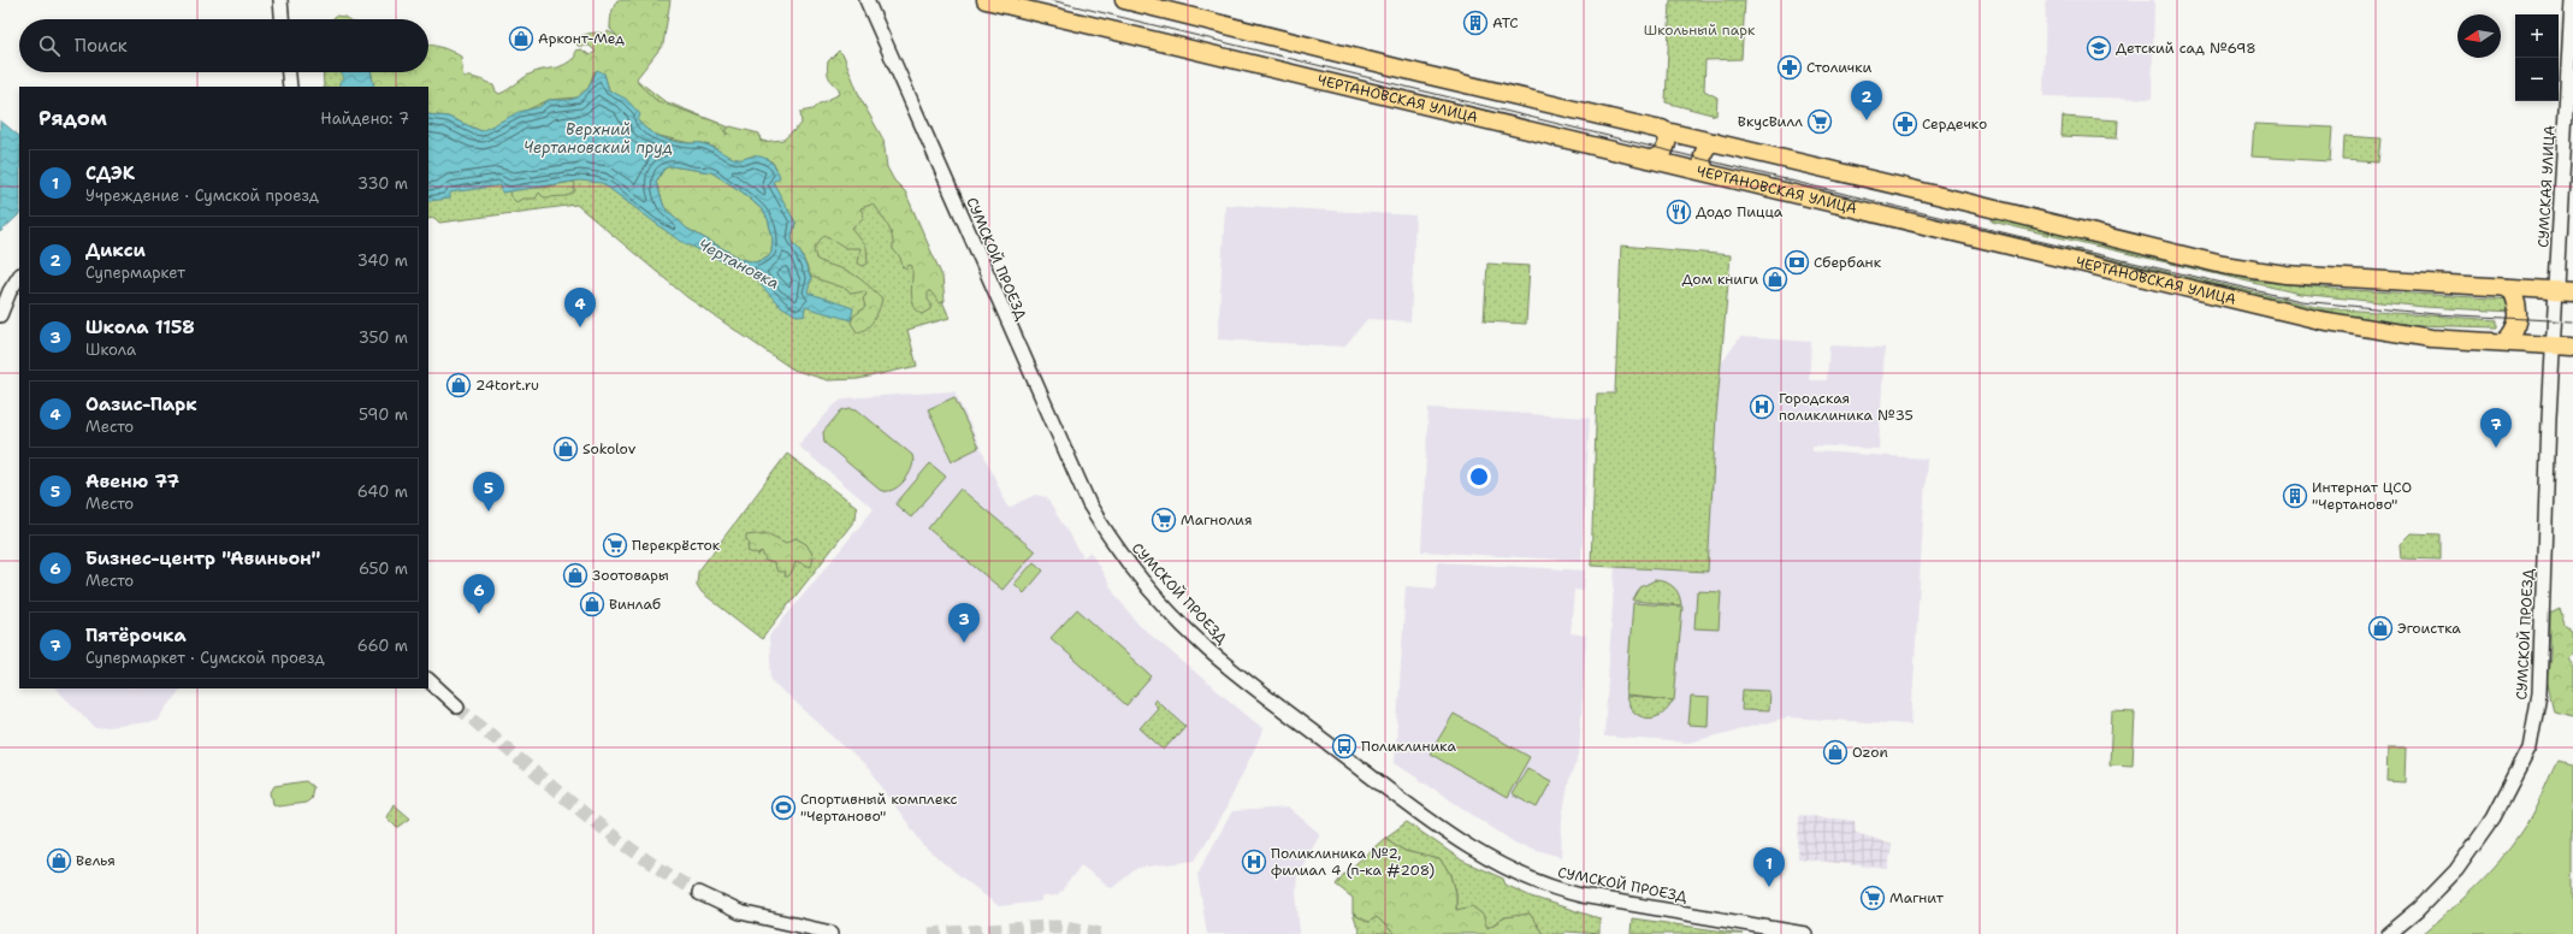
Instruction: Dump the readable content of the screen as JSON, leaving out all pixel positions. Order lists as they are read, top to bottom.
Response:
{
  "streets": {
    "main road": ["ЧЕРТАНОВСКАЯ УЛИЦА"],
    "street": ["СУМСКАЯ УЛИЦА", "СУМСКОЙ ПРОЕЗД"]
  },
  "crossings": [
    ["ЧЕРТАНОВСКАЯ УЛИЦА", "СУМСКАЯ УЛИЦА"],
    ["ЧЕРТАНОВСКАЯ УЛИЦА", "СУМСКОЙ ПРОЕЗД"],
    ["СУМСКАЯ УЛИЦА", "СУМСКОЙ ПРОЕЗД"]
  ],
  "water": ["Верхний Чертановский пруд", "Чертановка"],
  "parks": ["Школьный парк"],
  "places": {
    "building": ["АТС", "Интернат ЦСО \"Чертаново\""],
    "shop": [
      "Арконт-Мед",
      "Дом книги",
      "24tort.ru",
      "Sokolov",
      "Зоотовары",
      "Винлаб",
      "Эгоистка",
      "Ozon",
      "Велья"
    ],
    "school or university": ["Детский сад №698"],
    "pharmacy": ["Столички", "Сердечко"],
    "supermarket": [
      "ВкусВилл",
      "Магнолия",
      "Перекрёсток",
      "Магнит"
    ],
    "restaurant": ["Додо Пицца"],
    "bank": ["Сбербанк"],
    "hospital": ["Городская поликлиника №35", "Поликлиника №2, филиал 4 (п-ка #208)"],
    "bus stop": ["Поликлиника"],
    "sports": ["Спортивный комплекс \"Чертаново\""]
  },
  "north": "left",
  "page": {
    "map_buttons": ["+", "−"],
    "search": "Поиск",
    "pins": [
      "2",
      "4",
      "7",
      "5",
      "6",
      "3",
      "1"
    ],
    "heading": ["Рядом", "Найдено: 7"],
    "list": [
      {
        "mark": "1",
        "name": "СДЭК",
        "note": "Учреждение · Сумской проезд",
        "value": "330 m"
      },
      {
        "mark": "2",
        "name": "Дикси",
        "note": "Супермаркет",
        "value": "340 m"
      },
      {
        "mark": "3",
        "name": "Школа 1158",
        "note": "Школа",
        "value": "350 m"
      },
      {
        "mark": "4",
        "name": "Оазис-Парк",
        "note": "Место",
        "value": "590 m"
      },
      {
        "mark": "5",
        "name": "Авеню 77",
        "note": "Место",
        "value": "640 m"
      },
      {
        "mark": "6",
        "name": "Бизнес-центр \"Авиньон\"",
        "note": "Место",
        "value": "650 m"
      },
      {
        "mark": "7",
        "name": "Пятёрочка",
        "note": "Супермаркет · Сумской проезд",
        "value": "660 m"
      }
    ]
  }
}
